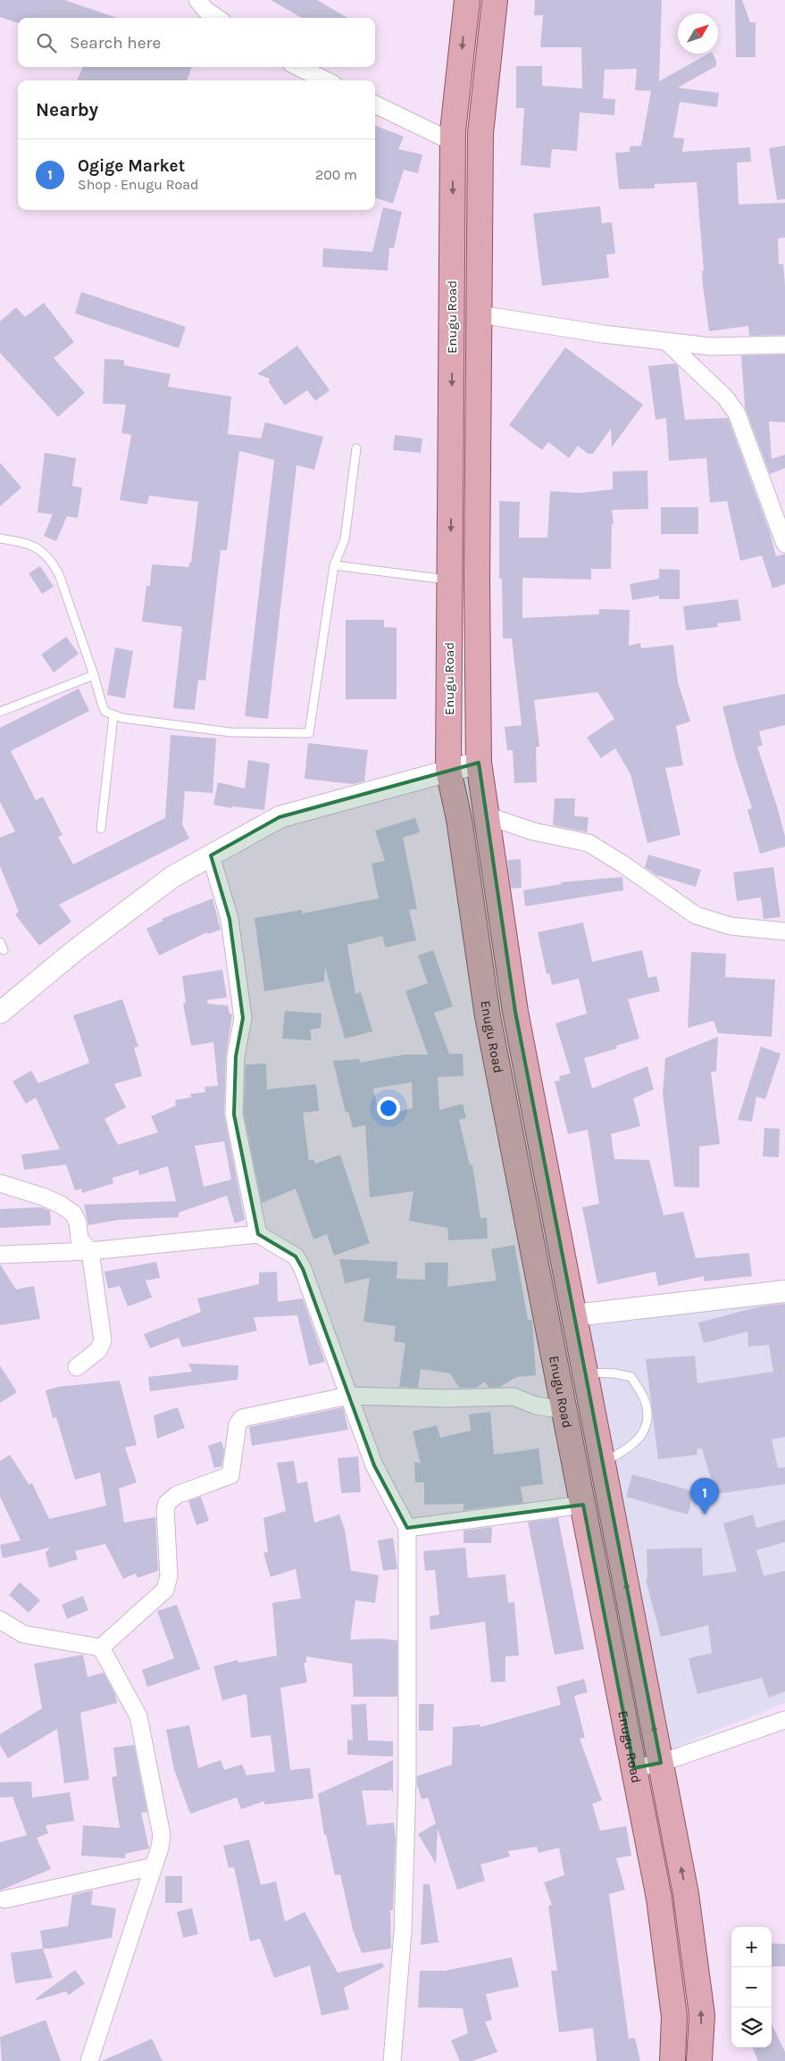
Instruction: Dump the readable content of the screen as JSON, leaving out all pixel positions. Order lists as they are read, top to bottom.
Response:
{
  "streets": {
    "main road": ["Enugu Road"]
  },
  "north": "top right",
  "page": {
    "search": "Search here",
    "heading": "Nearby",
    "list": [
      {
        "mark": "1",
        "name": "Ogige Market",
        "note": "Shop · Enugu Road",
        "value": "200 m"
      }
    ],
    "pins": "1",
    "map_buttons": ["+", "−"]
  }
}
